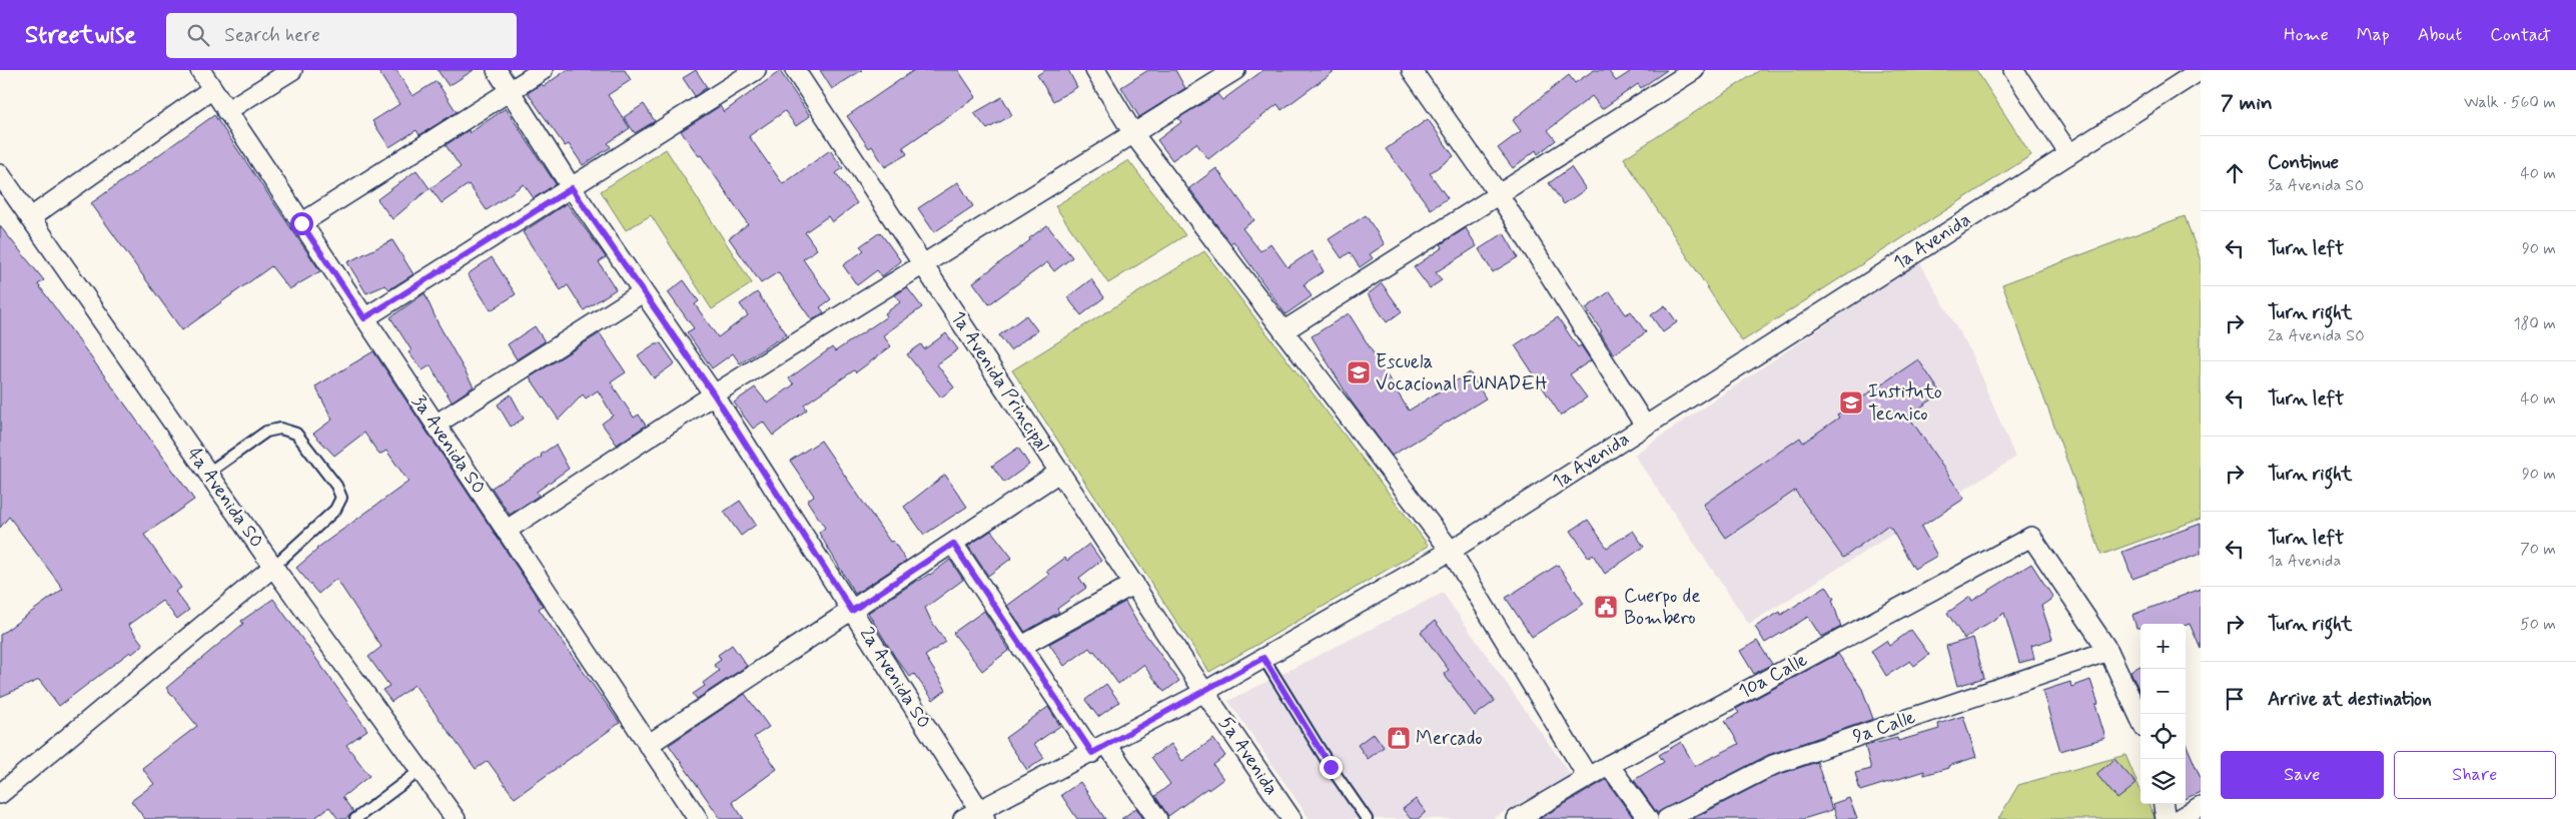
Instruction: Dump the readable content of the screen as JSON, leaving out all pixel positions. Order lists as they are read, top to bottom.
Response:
{
  "streets": {
    "street": [
      "1a Avenida",
      "1a Avenida Principal",
      "3a Avenida SO",
      "4a Avenida SO",
      "10a Calle",
      "2a Avenida SO",
      "9a Calle",
      "5a Avenida"
    ]
  },
  "crossings": [
    ["1a Avenida", "1a Avenida Principal"],
    ["1a Avenida", "2a Avenida SO"],
    ["1a Avenida", "5a Avenida"],
    ["1a Avenida Principal", "5a Avenida"],
    ["10a Calle", "9a Calle"]
  ],
  "places": {
    "school or university": ["Escuela Vocacional FUNADEH", "Instituto Tecnico"],
    "public building": ["Cuerpo de Bombero"],
    "shop": ["Mercado"]
  },
  "page": {
    "header": "Streetwise",
    "search": "Search here",
    "nav": [
      "Home",
      "Map",
      "About",
      "Contact"
    ],
    "heading": ["7 min", "Walk · 560 m"],
    "list": [
      ["Continue", "3a Avenida SO", "40 m"],
      ["Turn left", "90 m"],
      ["Turn right", "2a Avenida SO", "180 m"],
      ["Turn left", "40 m"],
      ["Turn right", "90 m"],
      ["Turn left", "1a Avenida", "70 m"],
      ["Turn right", "50 m"],
      "Arrive at destination"
    ],
    "map_buttons": ["+", "−"],
    "buttons": ["Save", "Share"]
  }
}
